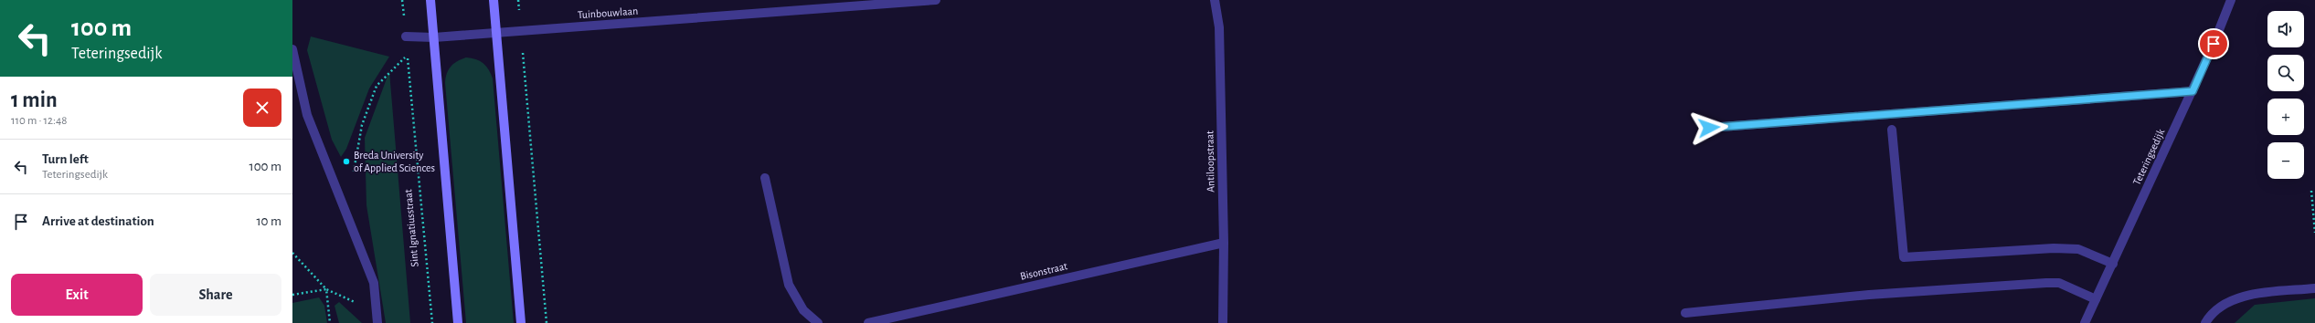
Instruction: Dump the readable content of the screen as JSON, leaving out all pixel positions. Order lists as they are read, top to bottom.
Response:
{
  "streets": {
    "street": [
      "Tuinbouwlaan",
      "Teteringsedijk",
      "Antiloopstraat",
      "Bisonstraat"
    ],
    "path": ["Sint Ignatiusstraat"]
  },
  "crossings": [
    ["Antiloopstraat", "Bisonstraat"]
  ],
  "places": ["Breda University of Applied Sciences"],
  "page": {
    "turn": ["100 m", "Teteringsedijk"],
    "map_buttons": ["+", "−"],
    "heading": ["1 min", "110 m · 12:48"],
    "list": [
      {
        "name": "Turn left",
        "note": "Teteringsedijk",
        "value": "100 m"
      },
      {
        "name": "Arrive at destination",
        "value": "10 m"
      }
    ],
    "buttons": ["Exit", "Share"]
  }
}
